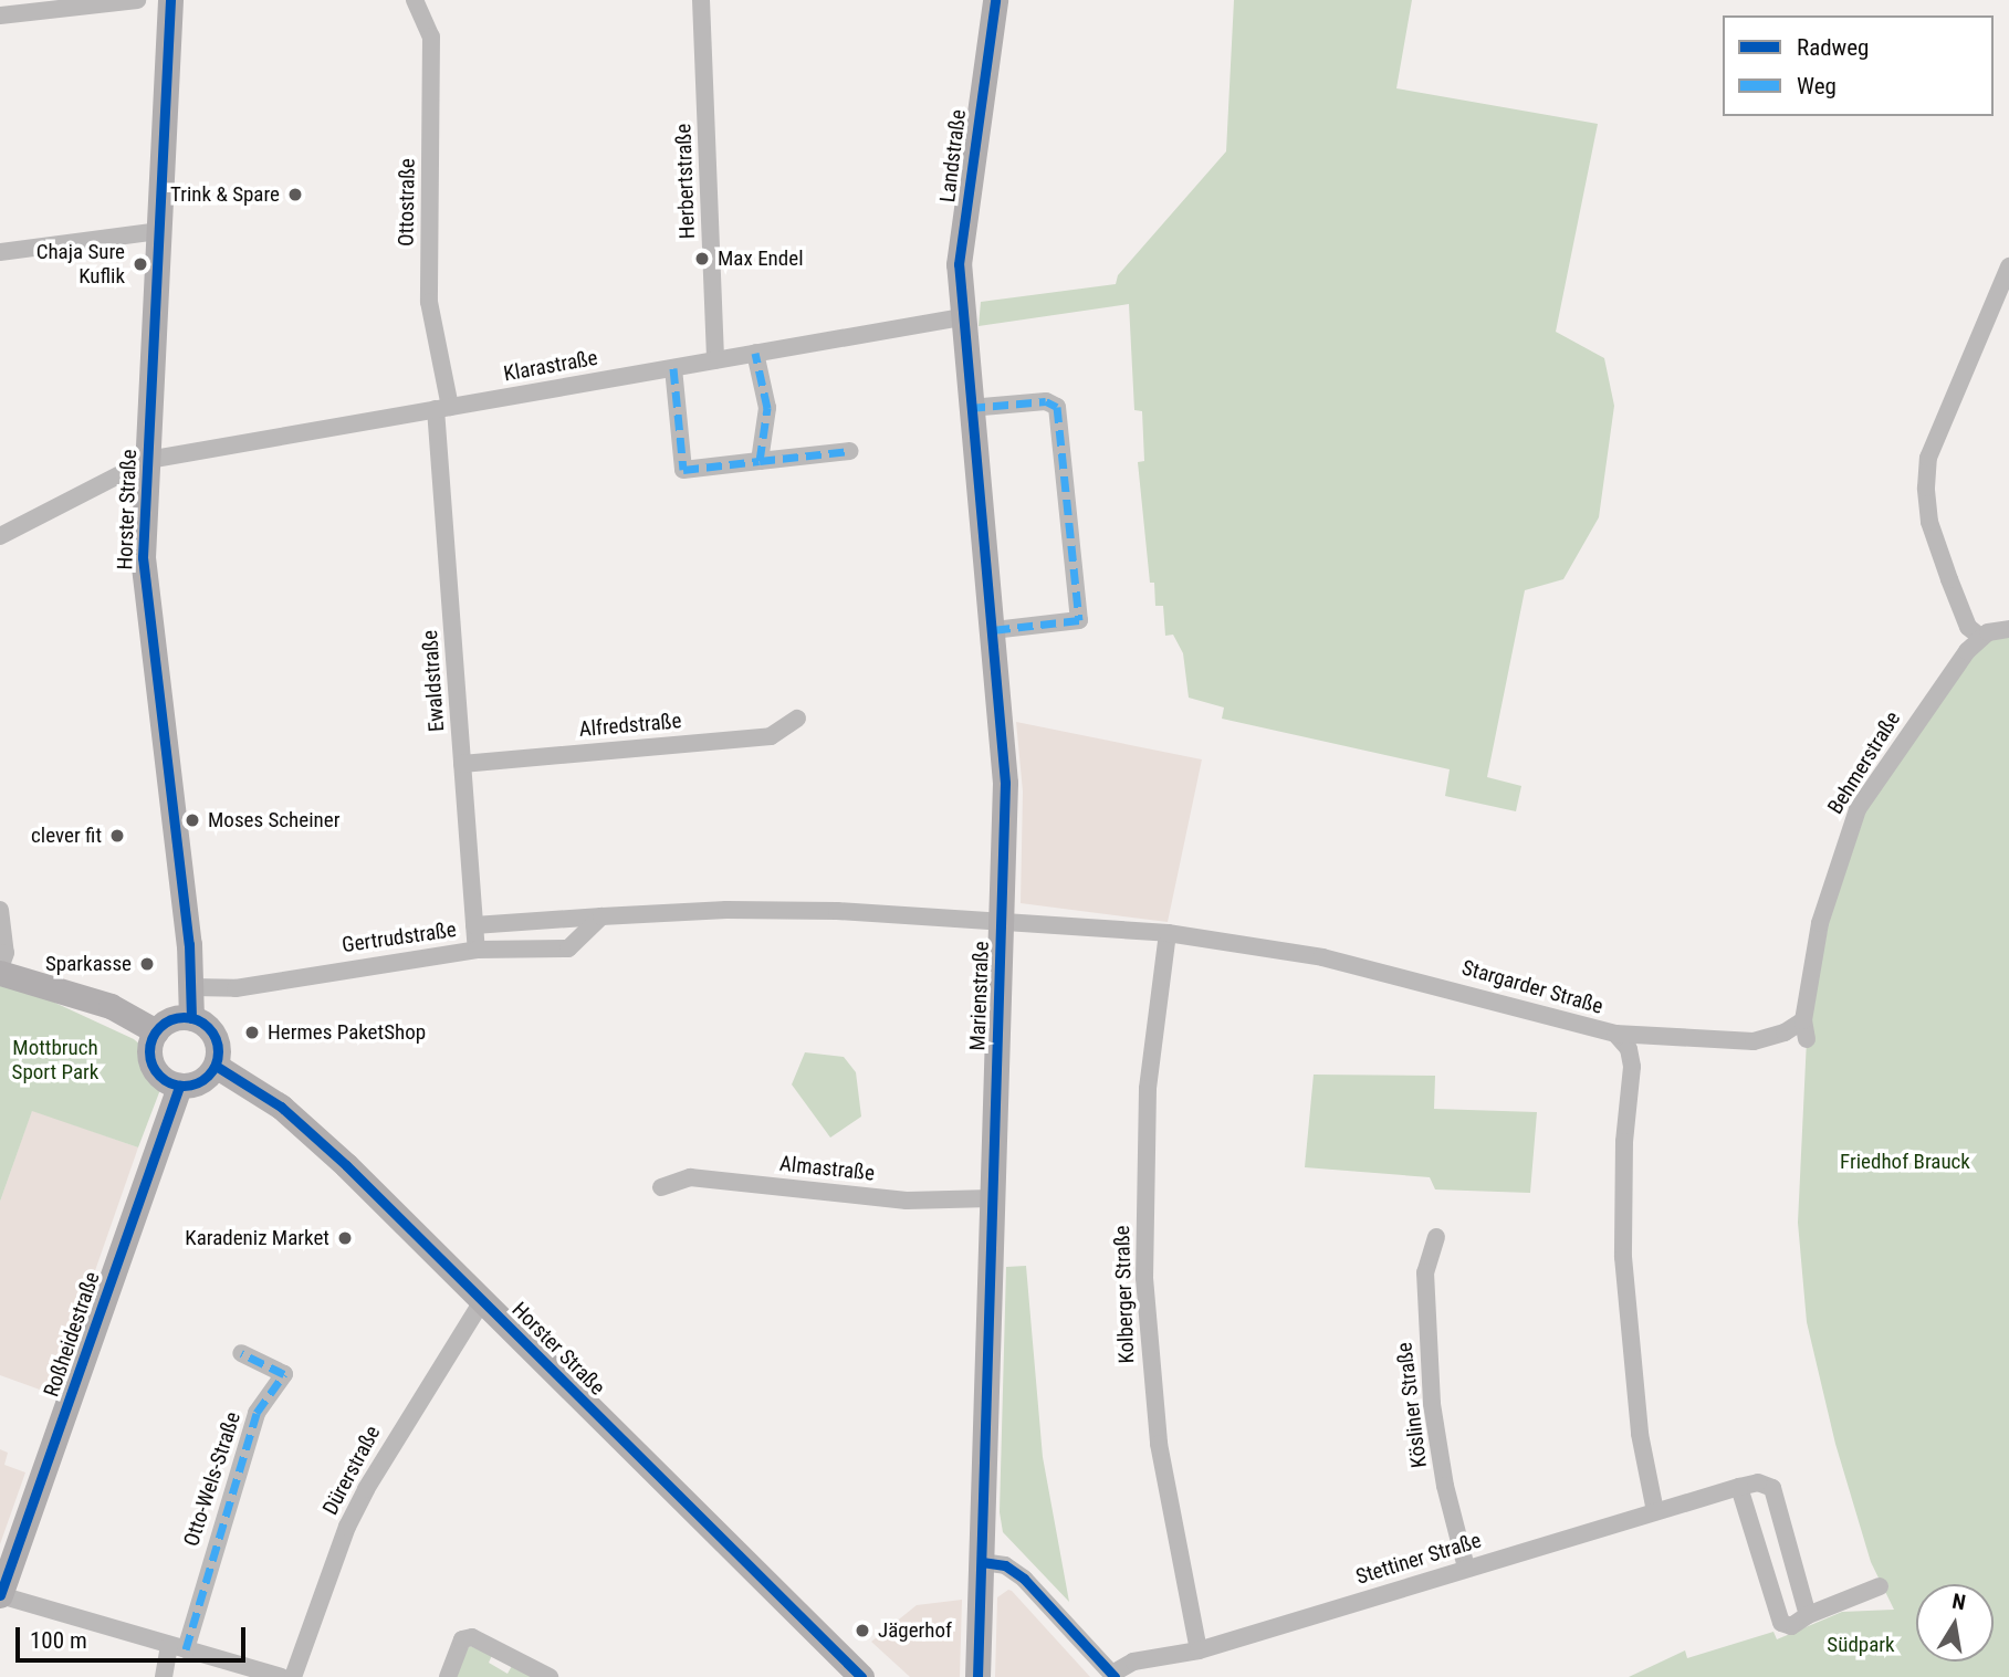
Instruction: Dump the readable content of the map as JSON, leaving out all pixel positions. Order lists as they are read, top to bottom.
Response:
{
  "streets": {
    "street": [
      "Landstraße",
      "Herbertstraße",
      "Ottostraße",
      "Klarastraße",
      "Horster Straße",
      "Ewaldstraße",
      "Alfredstraße",
      "Behmerstraße",
      "Gertrudstraße",
      "Stargarder Straße",
      "Marienstraße",
      "Almastraße",
      "Kolberger Straße",
      "Roßheidestraße",
      "Kösliner Straße",
      "Dürerstraße",
      "Otto-Wels-Straße",
      "Stettiner Straße"
    ]
  },
  "crossings": [
    ["Landstraße", "Klarastraße"],
    ["Landstraße", "Marienstraße"],
    ["Herbertstraße", "Klarastraße"],
    ["Ottostraße", "Klarastraße"],
    ["Ottostraße", "Ewaldstraße"],
    ["Klarastraße", "Horster Straße"],
    ["Klarastraße", "Ewaldstraße"],
    ["Klarastraße", "Marienstraße"],
    ["Horster Straße", "Gertrudstraße"],
    ["Horster Straße", "Roßheidestraße"],
    ["Horster Straße", "Dürerstraße"],
    ["Ewaldstraße", "Alfredstraße"],
    ["Ewaldstraße", "Gertrudstraße"],
    ["Gertrudstraße", "Stargarder Straße"],
    ["Gertrudstraße", "Marienstraße"],
    ["Stargarder Straße", "Marienstraße"],
    ["Stargarder Straße", "Kolberger Straße"],
    ["Stargarder Straße", "Stettiner Straße"],
    ["Marienstraße", "Almastraße"],
    ["Kolberger Straße", "Stettiner Straße"],
    ["Kösliner Straße", "Stettiner Straße"]
  ],
  "parks": ["Mottbruch Sport Park", "Friedhof Brauck", "Südpark"],
  "places": [
    "Trink & Spare",
    "Max Endel",
    "Chaja Sure Kuflik",
    "Moses Scheiner",
    "clever fit",
    "Sparkasse",
    "Hermes PaketShop",
    "Karadeniz Market",
    "Jägerhof"
  ],
  "legend": ["Radweg", "Weg"],
  "scale_bar": "100 m",
  "north": "top"
}
